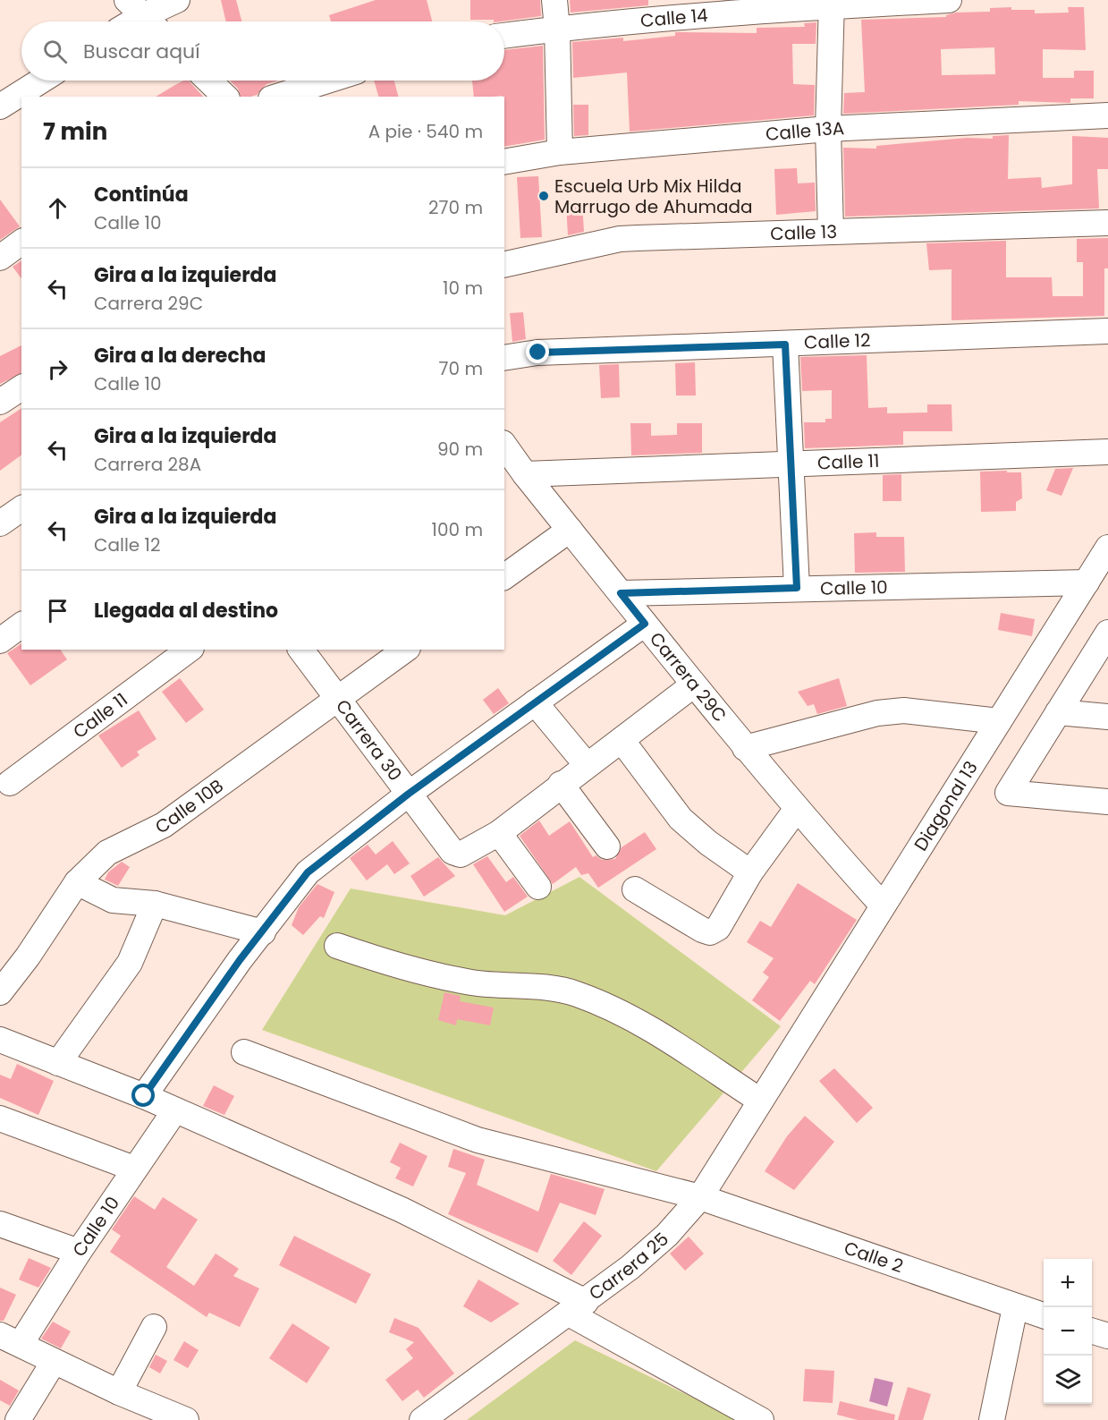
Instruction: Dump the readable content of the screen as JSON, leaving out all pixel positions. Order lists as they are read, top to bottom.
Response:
{
  "streets": {
    "street": [
      "Calle 14",
      "Calle 13A",
      "Calle 13",
      "Calle 12",
      "Calle 11",
      "Calle 10",
      "Carrera 29C",
      "Carrera 30",
      "Calle 10B",
      "Diagonal 13",
      "Calle 2",
      "Carrera 25"
    ]
  },
  "crossings": [
    ["Calle 11", "Carrera 29C"],
    ["Calle 10", "Carrera 29C"],
    ["Calle 10", "Diagonal 13"],
    ["Carrera 29C", "Diagonal 13"],
    ["Carrera 30", "Calle 10B"],
    ["Diagonal 13", "Carrera 25"],
    ["Calle 2", "Carrera 25"]
  ],
  "places": ["Escuela Urb Mix Hilda Marrugo de Ahumada"],
  "page": {
    "search": "Buscar aquí",
    "heading": ["7 min", "A pie · 540 m"],
    "list": [
      ["Continúa", "Calle 10", "270 m"],
      ["Gira a la izquierda", "Carrera 29C", "10 m"],
      ["Gira a la derecha", "Calle 10", "70 m"],
      ["Gira a la izquierda", "Carrera 28A", "90 m"],
      ["Gira a la izquierda", "Calle 12", "100 m"],
      "Llegada al destino"
    ],
    "map_buttons": ["+", "−"]
  }
}
